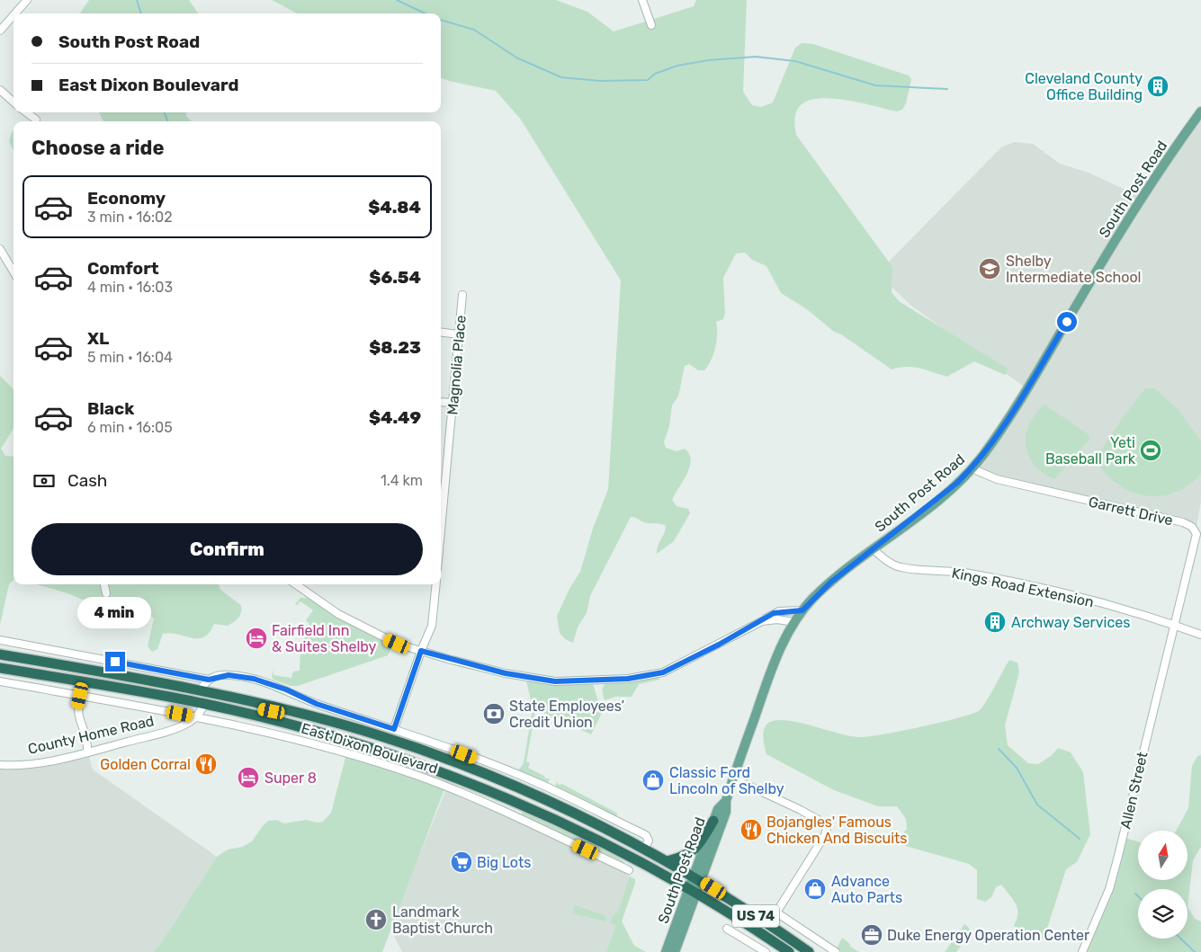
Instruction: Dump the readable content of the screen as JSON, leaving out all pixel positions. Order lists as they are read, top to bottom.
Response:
{
  "streets": {
    "highway": ["East Dixon Boulevard", "US 74"],
    "main road": ["South Post Road"],
    "street": [
      "Magnolia Place",
      "Garrett Drive",
      "Kings Road Extension",
      "County Home Road",
      "Allen Street"
    ]
  },
  "crossings": [
    ["South Post Road", "Garrett Drive"],
    ["South Post Road", "Kings Road Extension"],
    ["South Post Road", "East Dixon Boulevard"],
    ["Garrett Drive", "Kings Road Extension"],
    ["Garrett Drive", "Allen Street"],
    ["Kings Road Extension", "Allen Street"],
    ["County Home Road", "East Dixon Boulevard"]
  ],
  "places": {
    "building": ["Cleveland County Office Building", "Archway Services"],
    "school or university": ["Shelby Intermediate School"],
    "sports": ["Yeti Baseball Park"],
    "hotel": ["Fairfield Inn & Suites Shelby", "Super 8"],
    "bank": ["State Employees’ Credit Union"],
    "restaurant": ["Golden Corral", "Bojangles' Famous Chicken And Biscuits"],
    "shop": ["Classic Ford Lincoln of Shelby", "Advance Auto Parts"],
    "supermarket": ["Big Lots"],
    "church": ["Landmark Baptist Church"],
    "office": ["Duke Energy Operation Center"]
  },
  "north": "top",
  "page": {
    "banner": ["South Post Road", "East Dixon Boulevard"],
    "heading": "Choose a ride",
    "list": [
      {
        "name": "Economy",
        "note": "3 min · 16:02",
        "value": "$4.84"
      },
      {
        "name": "Comfort",
        "note": "4 min · 16:03",
        "value": "$6.54"
      },
      {
        "name": "XL",
        "note": "5 min · 16:04",
        "value": "$8.23"
      },
      {
        "name": "Black",
        "note": "6 min · 16:05",
        "value": "$4.49"
      }
    ],
    "pay": ["Cash", "1.4 km"],
    "buttons": "Confirm",
    "bubble": "4 min"
  }
}
